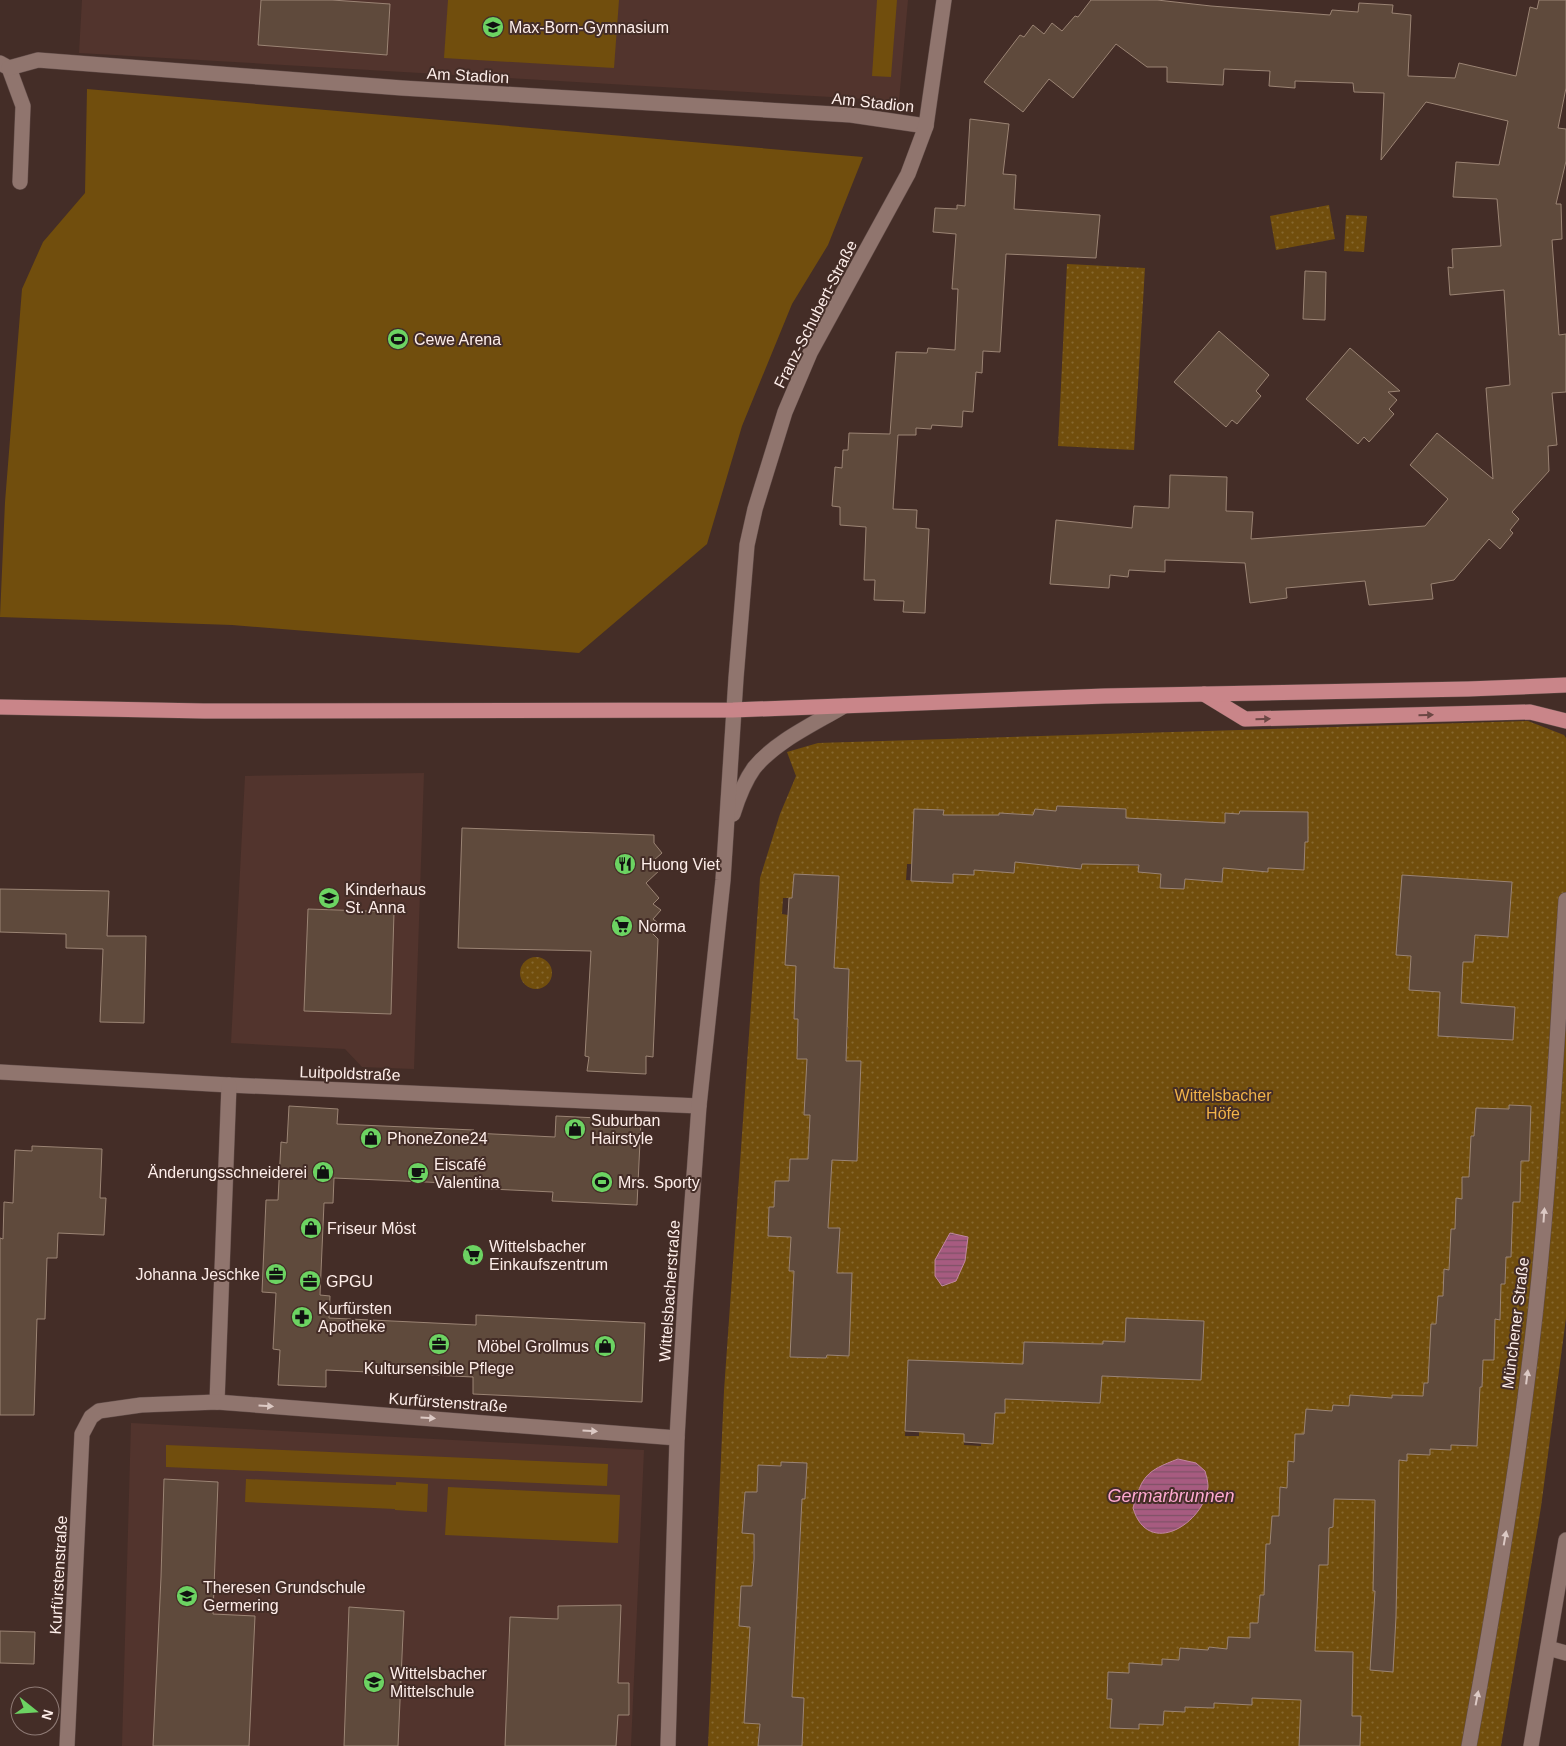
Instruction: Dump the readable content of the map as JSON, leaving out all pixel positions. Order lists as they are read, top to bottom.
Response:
{
  "streets": {
    "street": [
      "Am Stadion",
      "Franz-Schubert-Straße",
      "Luitpoldstraße",
      "Wittelsbacherstraße",
      "Münchener Straße",
      "Kurfürstenstraße"
    ]
  },
  "crossings": [
    ["Am Stadion", "Franz-Schubert-Straße"],
    ["Franz-Schubert-Straße", "Wittelsbacherstraße"],
    ["Luitpoldstraße", "Wittelsbacherstraße"],
    ["Wittelsbacherstraße", "Kurfürstenstraße"]
  ],
  "one_way": ["Münchener Straße", "Kurfürstenstraße"],
  "water": ["Germarbrunnen"],
  "parks": ["Wittelsbacher Höfe"],
  "places": {
    "school or university": [
      "Max-Born-Gymnasium",
      "Kinderhaus St. Anna",
      "Theresen Grundschule Germering",
      "Wittelsbacher Mittelschule"
    ],
    "sports": ["Cewe Arena", "Mrs. Sporty"],
    "restaurant": ["Huong Viet"],
    "supermarket": ["Norma", "Wittelsbacher Einkaufszentrum"],
    "shop": [
      "Suburban Hairstyle",
      "PhoneZone24",
      "Änderungsschneiderei",
      "Friseur Möst",
      "Möbel Grollmus"
    ],
    "cafe": ["Eiscafé Valentina"],
    "office": ["Johanna Jeschke", "GPGU", "Kultursensible Pflege"],
    "pharmacy": ["Kurfürsten Apotheke"]
  },
  "north": "right"
}
